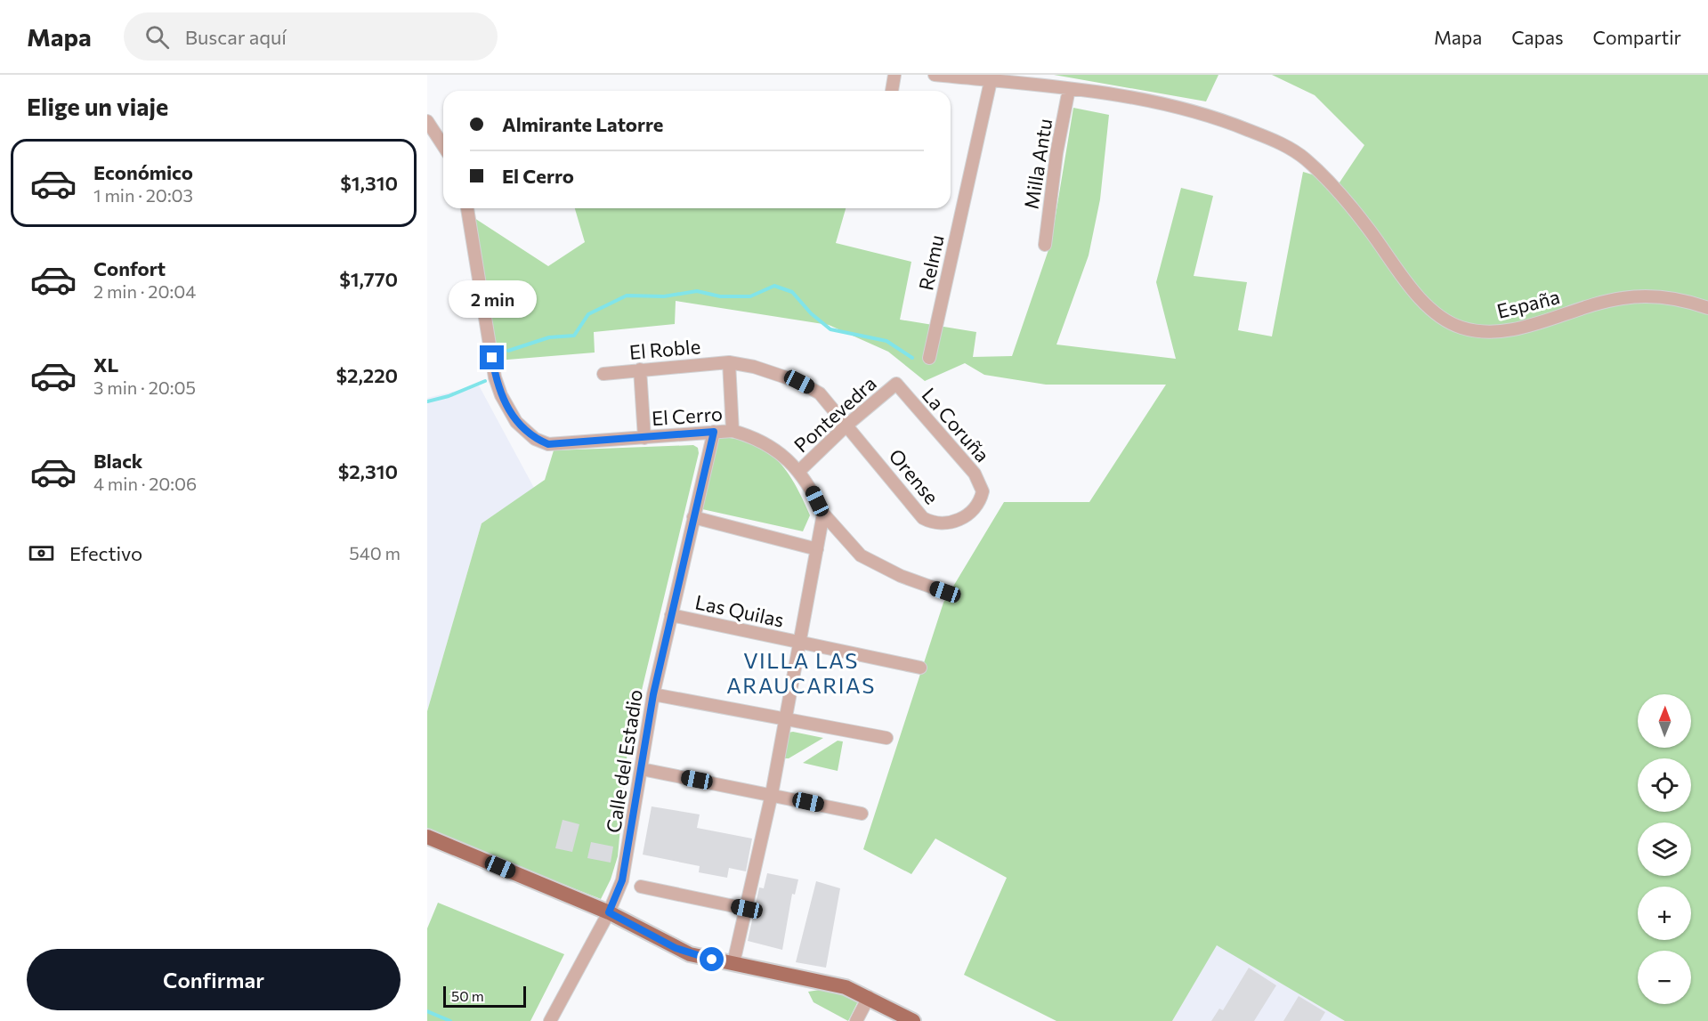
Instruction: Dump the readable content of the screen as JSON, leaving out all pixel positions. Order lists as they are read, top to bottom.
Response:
{
  "streets": {
    "street": [
      "Milla Antu",
      "Relmu",
      "España",
      "El Roble",
      "Pontevedra",
      "El Cerro",
      "La Coruña",
      "Orense",
      "Las Quilas",
      "Calle del Estadio"
    ]
  },
  "crossings": [
    ["Milla Antu", "España"],
    ["Relmu", "España"],
    ["El Roble", "Pontevedra"],
    ["El Roble", "El Cerro"],
    ["El Roble", "Orense"],
    ["Pontevedra", "El Cerro"],
    ["Pontevedra", "La Coruña"],
    ["Pontevedra", "Orense"],
    ["El Cerro", "Calle del Estadio"],
    ["La Coruña", "Orense"],
    ["Las Quilas", "Calle del Estadio"]
  ],
  "districts": ["VILLA LAS ARAUCARIAS"],
  "scale_bar": "50 m",
  "north": "top",
  "page": {
    "header": "Mapa",
    "search": "Buscar aquí",
    "nav": ["Mapa", "Capas", "Compartir"],
    "heading": "Elige un viaje",
    "banner": ["Almirante Latorre", "El Cerro"],
    "list": [
      {
        "name": "Económico",
        "note": "1 min · 20:03",
        "value": "$1,310"
      },
      {
        "name": "Confort",
        "note": "2 min · 20:04",
        "value": "$1,770"
      },
      {
        "name": "XL",
        "note": "3 min · 20:05",
        "value": "$2,220"
      },
      {
        "name": "Black",
        "note": "4 min · 20:06",
        "value": "$2,310"
      }
    ],
    "bubble": "2 min",
    "pay": ["Efectivo", "540 m"],
    "map_buttons": ["+", "−"],
    "buttons": "Confirmar",
    "scale": "50 m"
  }
}
